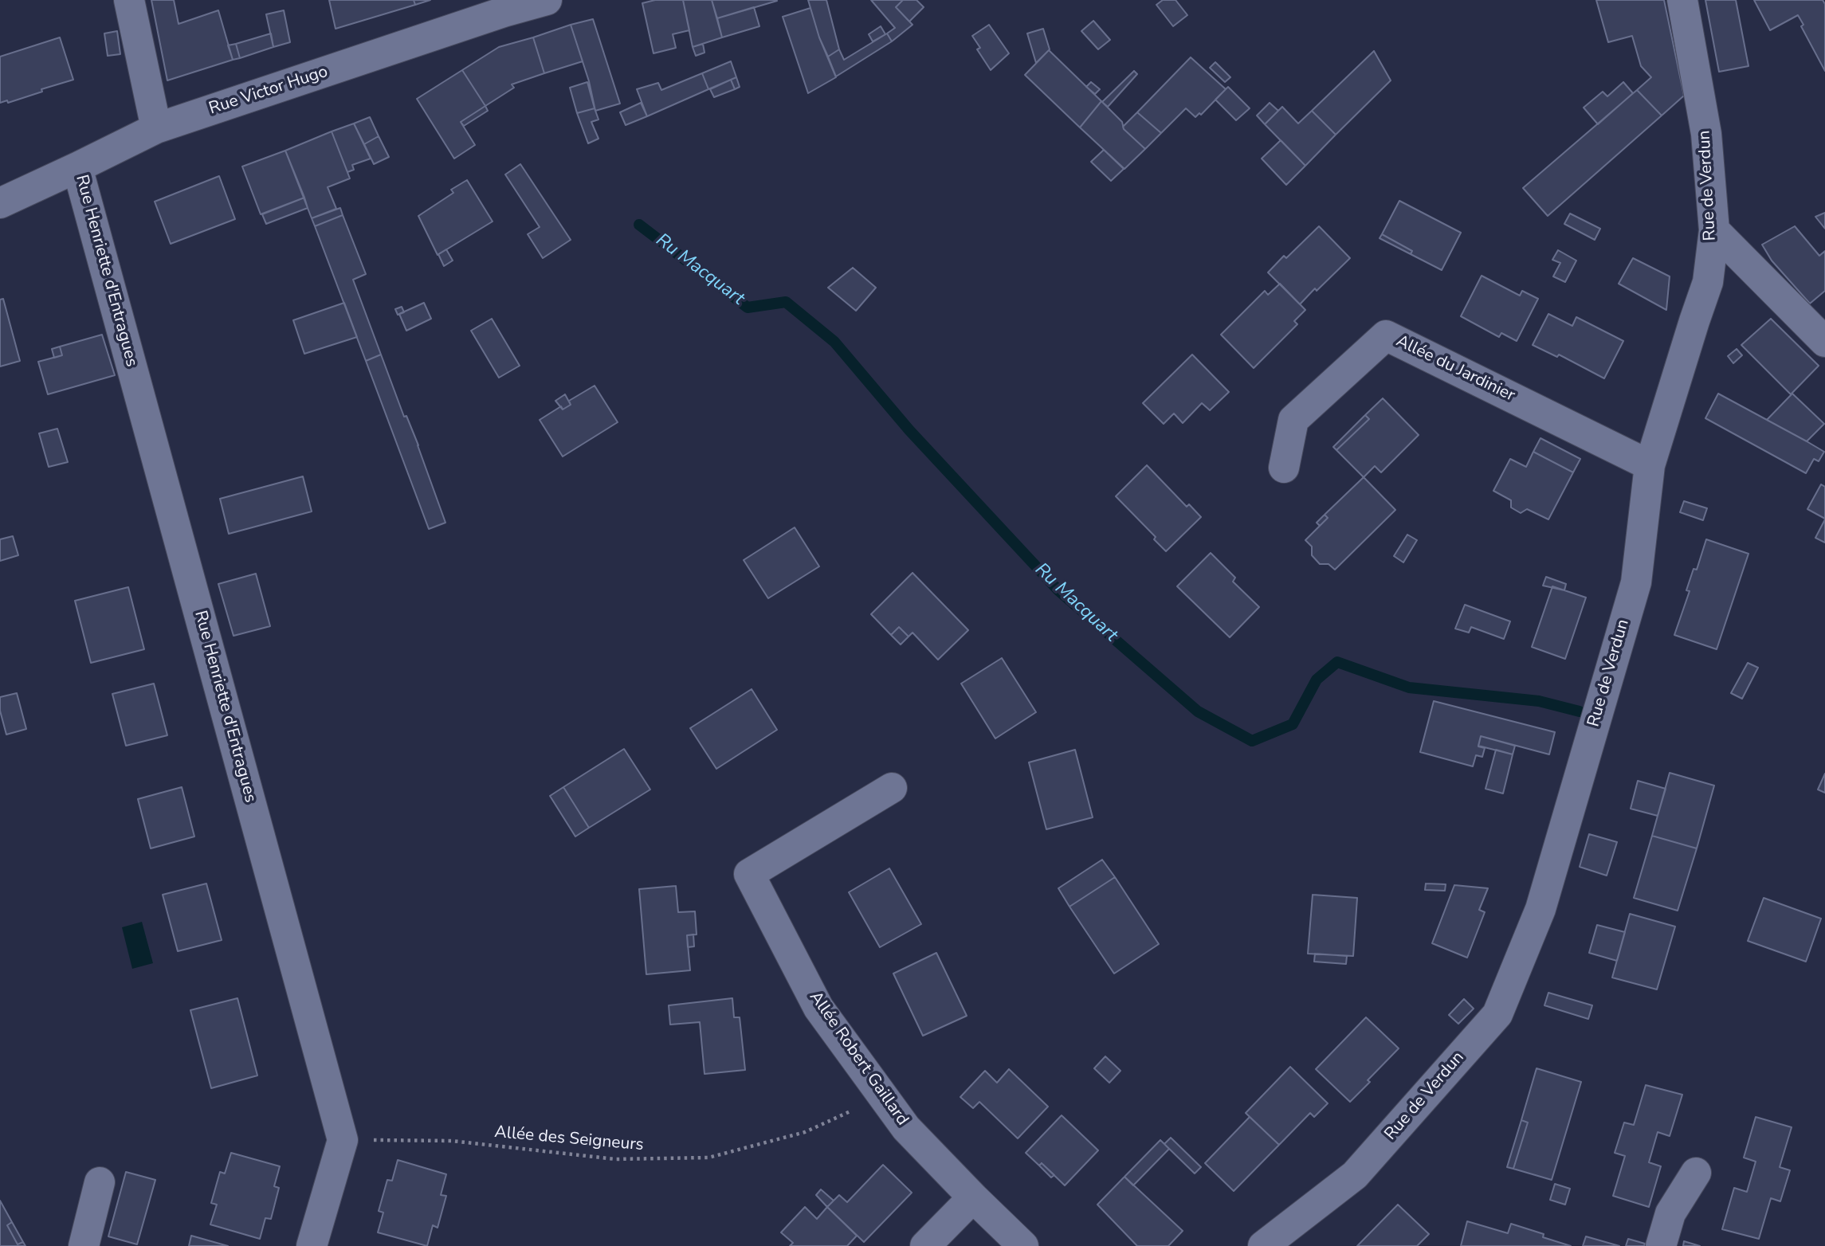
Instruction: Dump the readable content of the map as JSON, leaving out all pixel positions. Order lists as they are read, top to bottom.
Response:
{
  "streets": {
    "street": [
      "Rue Victor Hugo",
      "Rue de Verdun",
      "Rue Henriette d'Entragues",
      "Allée du Jardinier",
      "Allée Robert Gaillard"
    ],
    "path": ["Allée des Seigneurs"]
  },
  "crossings": [
    ["Rue Victor Hugo", "Rue Henriette d'Entragues"],
    ["Rue de Verdun", "Allée du Jardinier"],
    ["Rue Henriette d'Entragues", "Allée des Seigneurs"],
    ["Allée Robert Gaillard", "Allée des Seigneurs"]
  ],
  "water": ["Ru Macquart"]
}
